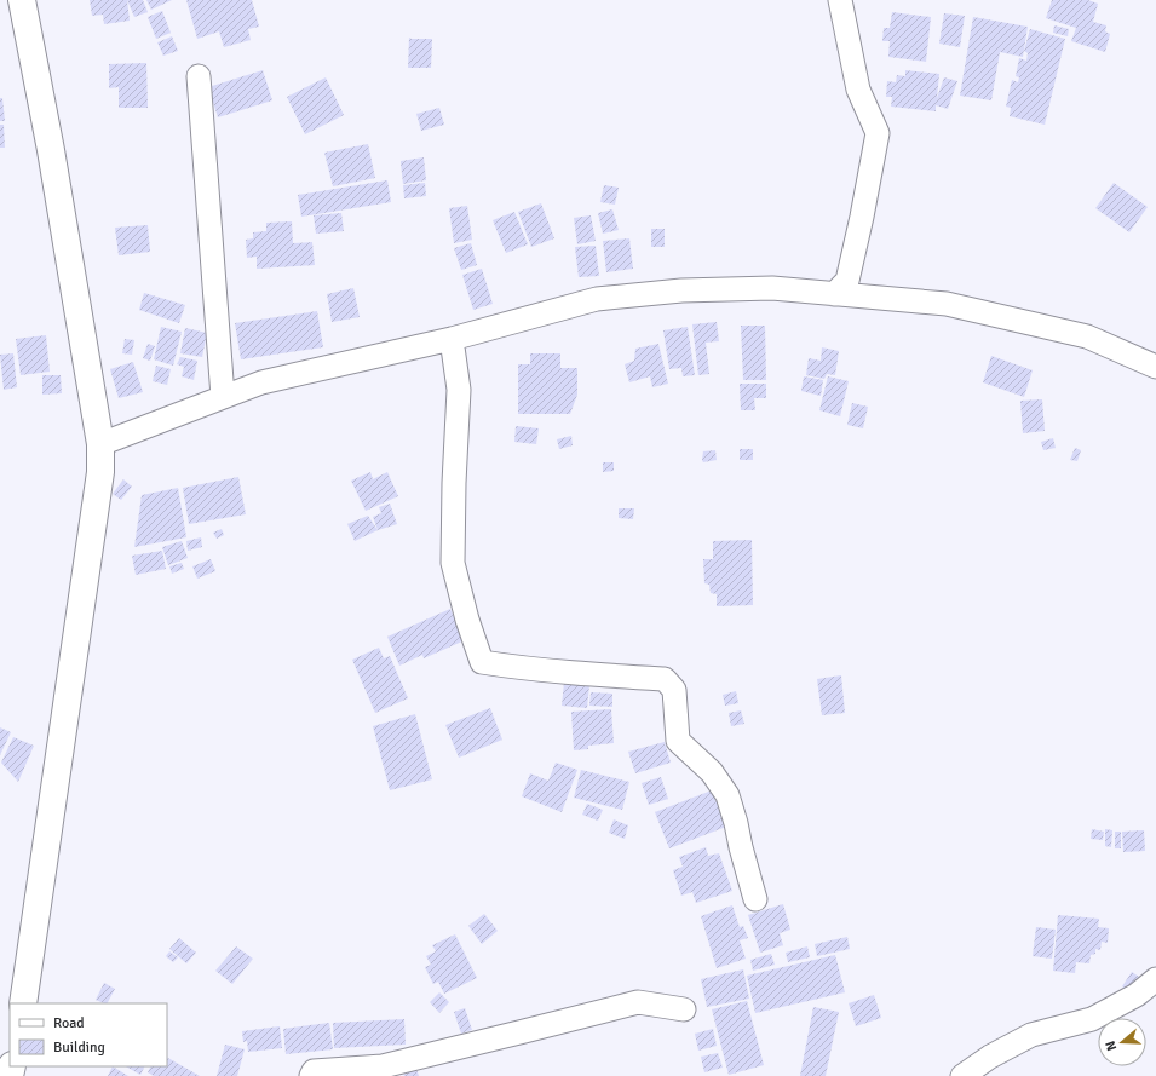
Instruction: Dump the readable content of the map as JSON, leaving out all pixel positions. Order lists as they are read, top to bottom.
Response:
{
  "legend": ["Road", "Building"],
  "north": "left"
}
